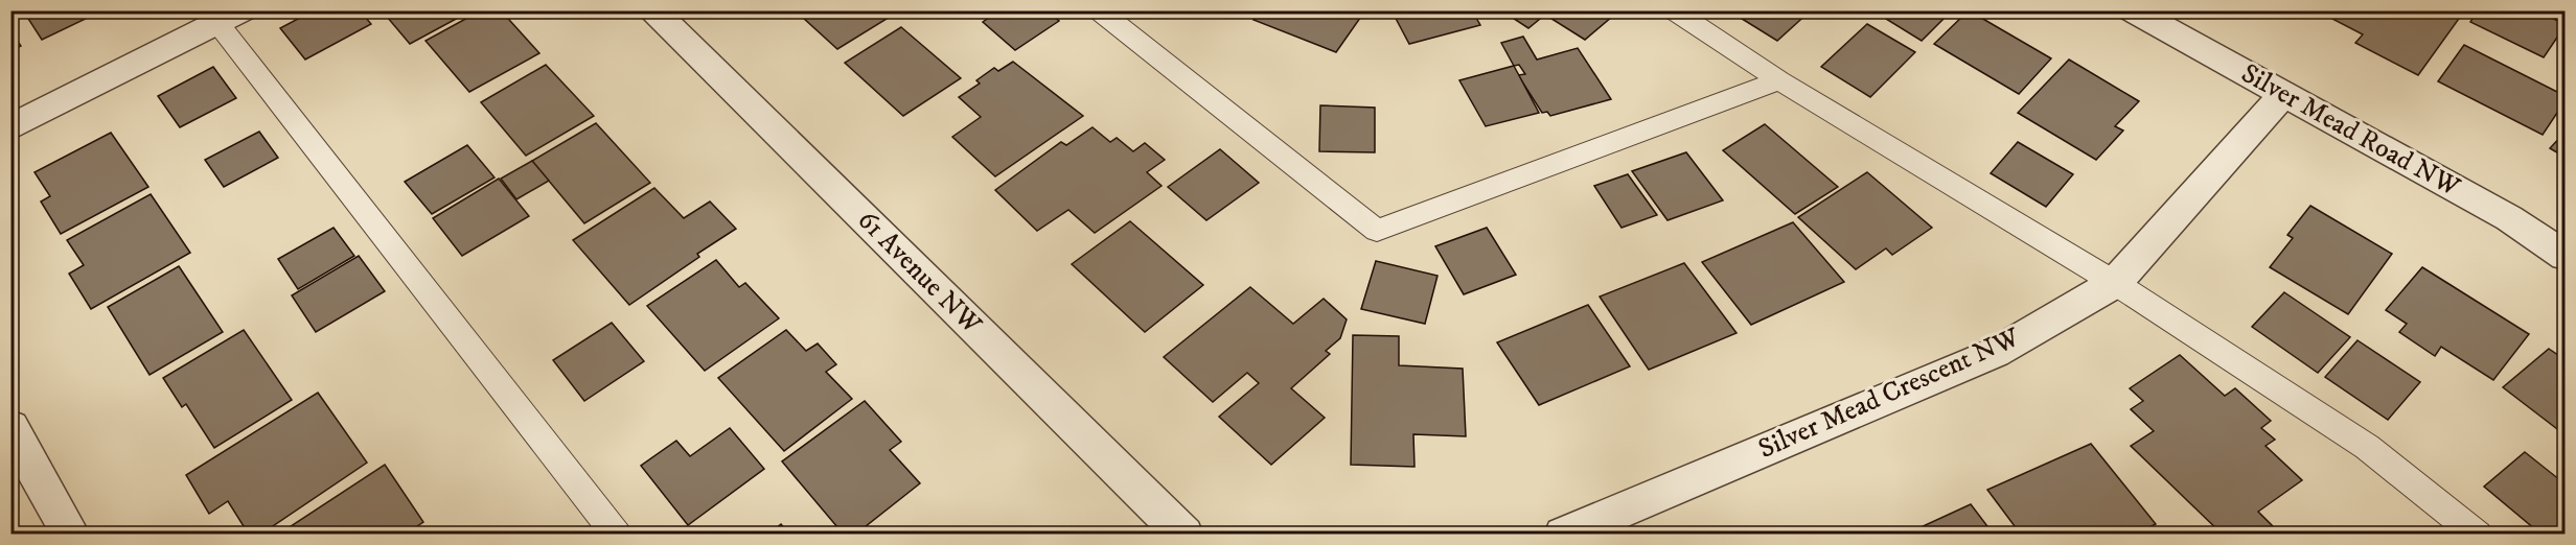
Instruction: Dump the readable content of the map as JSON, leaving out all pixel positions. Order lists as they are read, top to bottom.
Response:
{
  "streets": {
    "street": ["Silver Mead Road NW", "61 Avenue NW", "Silver Mead Crescent NW"]
  },
  "crossings": [
    ["Silver Mead Road NW", "Silver Mead Crescent NW"]
  ]
}
